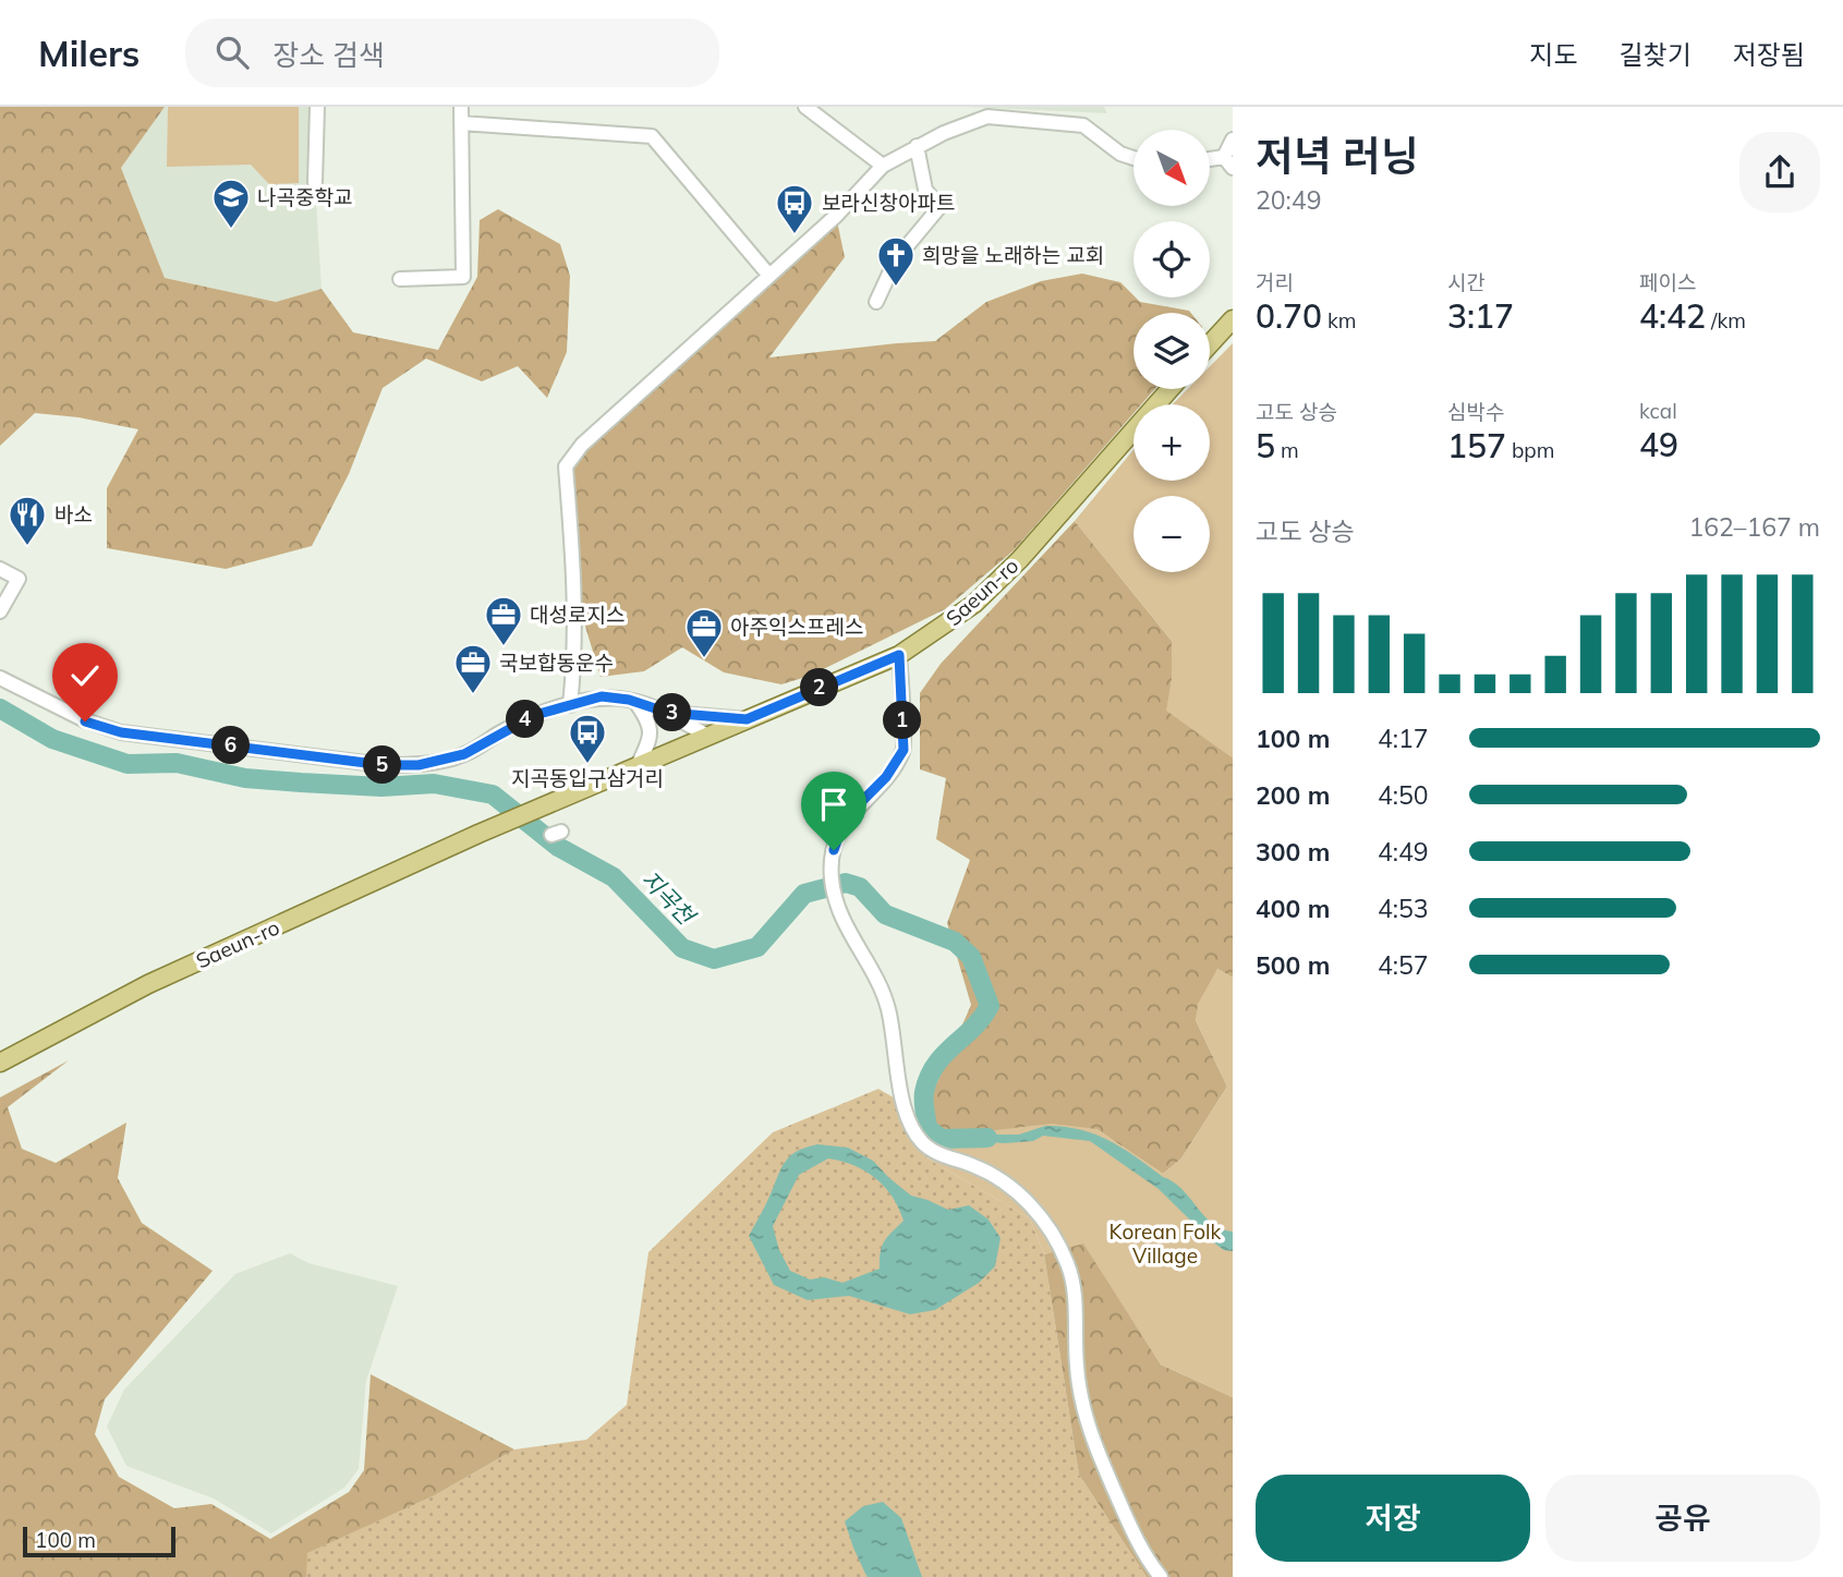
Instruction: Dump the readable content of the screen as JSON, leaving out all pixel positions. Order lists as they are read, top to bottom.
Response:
{
  "streets": {
    "main road": ["Saeun-ro"]
  },
  "water": ["지곡천"],
  "parks": ["Korean Folk Village"],
  "places": {
    "school or university": ["나곡중학교"],
    "bus stop": ["보라신창아파트", "지곡동입구삼거리"],
    "church": ["희망을 노래하는 교회"],
    "restaurant": ["바소"],
    "office": ["대성로지스", "아주익스프레스", "국보합동운수"]
  },
  "scale_bar": "100 m",
  "north": "bottom right",
  "page": {
    "header": "Milers",
    "search": "장소 검색",
    "nav": ["지도", "길찾기", "저장됨"],
    "heading": ["저녁 러닝", "20:49"],
    "map_buttons": ["+", "−"],
    "stats": [
      ["거리", "0.70 km"],
      ["시간", "3:17"],
      ["페이스", "4:42 /km"],
      ["고도 상승", "5 m"],
      ["심박수", "157 bpm"],
      ["kcal", "49"]
    ],
    "chart": ["고도 상승", "162–167 m"],
    "pins": [
      "2",
      "3",
      "4",
      "1",
      "6",
      "5"
    ],
    "list": [
      {
        "name": "100 m",
        "note": "4:17"
      },
      {
        "name": "200 m",
        "note": "4:50"
      },
      {
        "name": "300 m",
        "note": "4:49"
      },
      {
        "name": "400 m",
        "note": "4:53"
      },
      {
        "name": "500 m",
        "note": "4:57"
      }
    ],
    "buttons": ["저장", "공유"],
    "scale": "100 m"
  }
}
